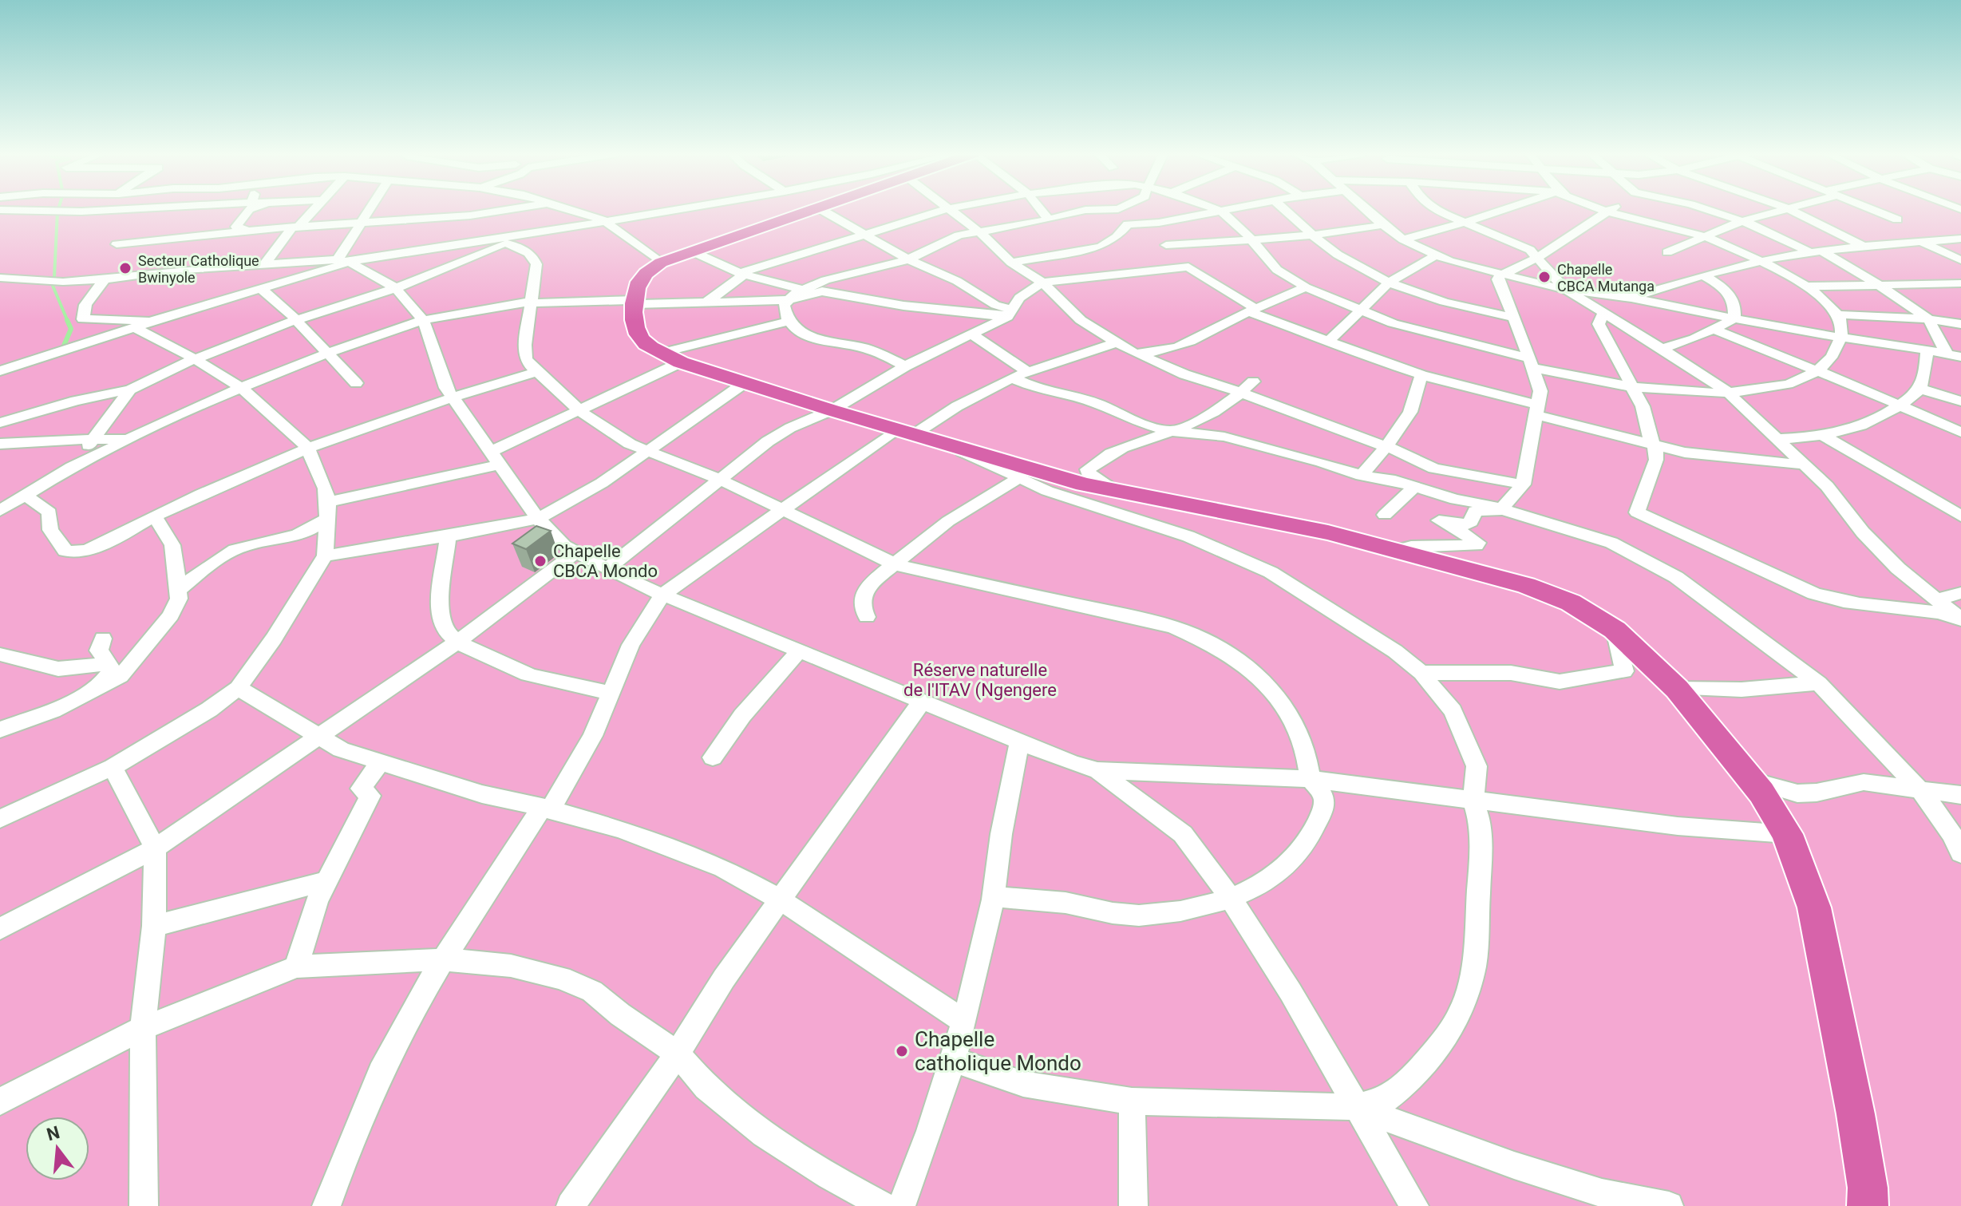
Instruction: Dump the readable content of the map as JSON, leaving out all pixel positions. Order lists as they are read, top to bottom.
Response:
{
  "parks": ["Réserve naturelle de l'ITAV (Ngengere"],
  "places": [
    "Secteur Catholique Bwinyole",
    "Chapelle CBCA Mutanga",
    "Chapelle CBCA Mondo",
    "Chapelle catholique Mondo"
  ],
  "north": "top"
}
